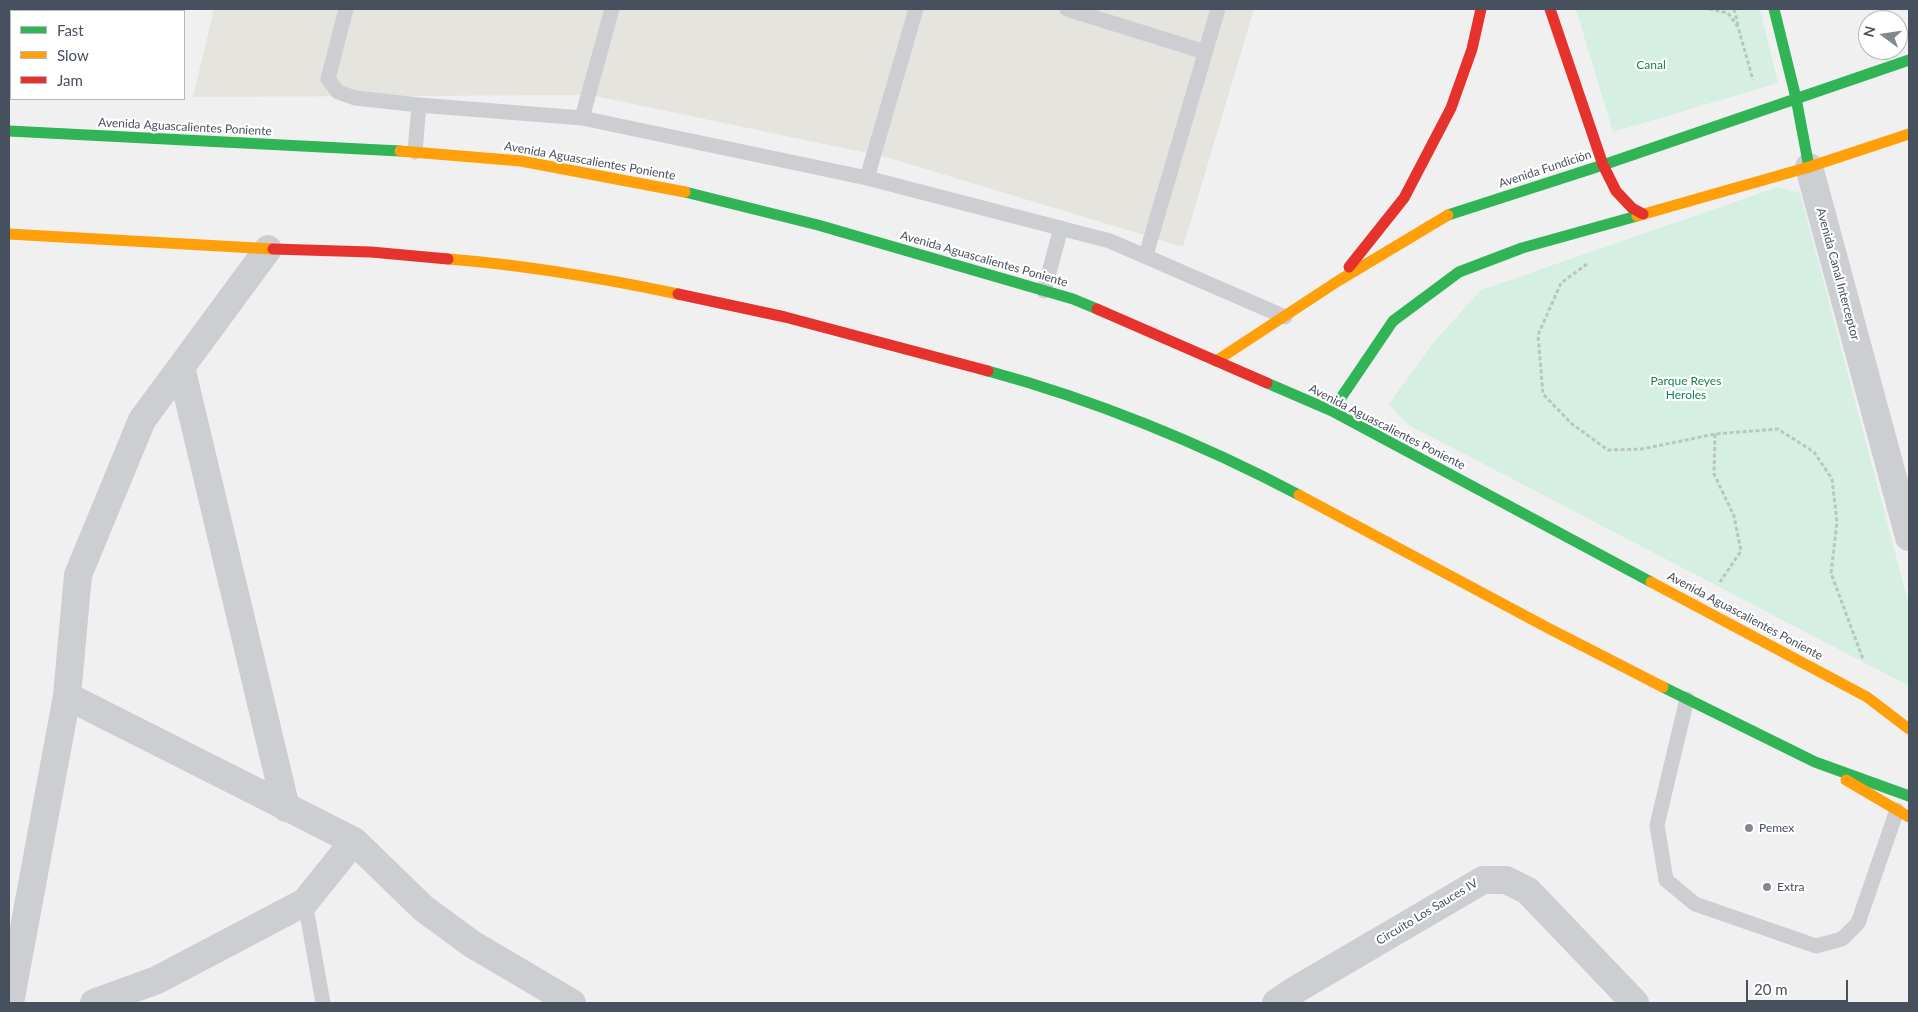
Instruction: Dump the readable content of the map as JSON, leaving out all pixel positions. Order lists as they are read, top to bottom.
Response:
{
  "streets": {
    "main road": ["Avenida Aguascalientes Poniente", "Avenida Fundición", "Avenida Canal Interceptor"],
    "street": ["Circuito Los Sauces IV"]
  },
  "crossings": [
    ["Avenida Aguascalientes Poniente", "Avenida Fundición"],
    ["Avenida Fundición", "Avenida Canal Interceptor"]
  ],
  "parks": ["Canal", "Parque Reyes Heroles"],
  "places": ["Pemex", "Extra"],
  "legend": ["Fast", "Slow", "Jam"],
  "scale_bar": "20 m",
  "north": "left"
}
